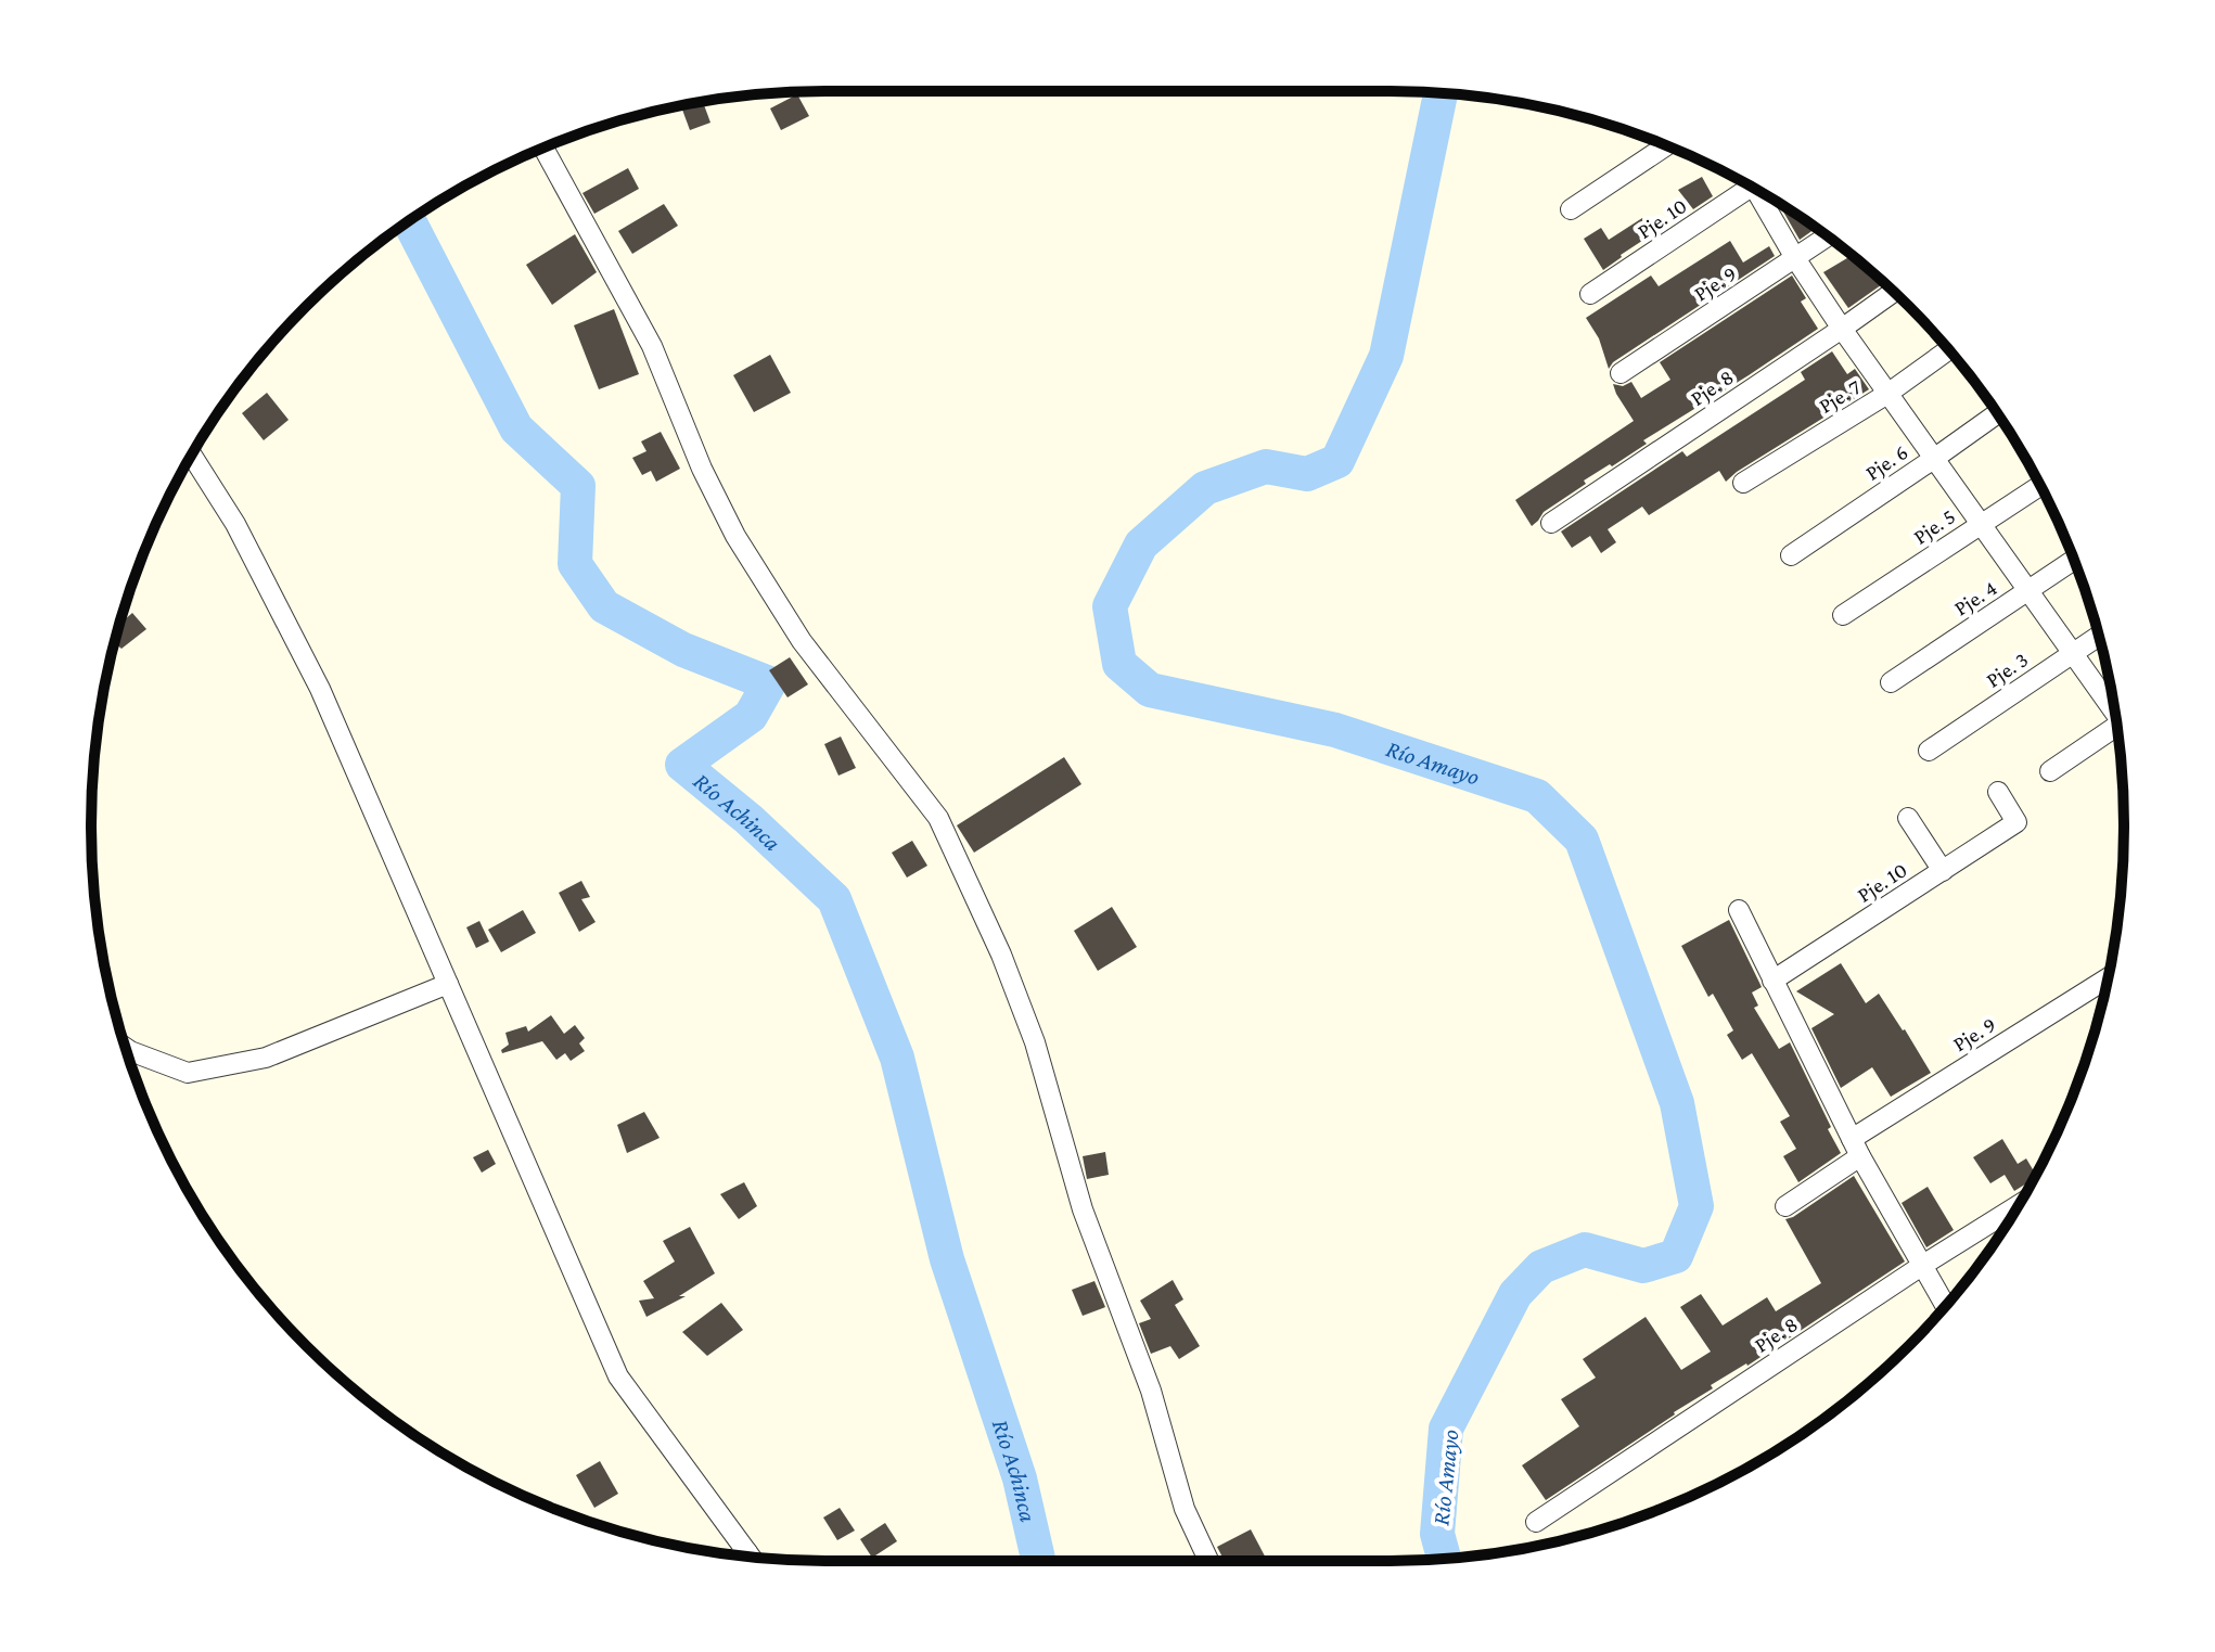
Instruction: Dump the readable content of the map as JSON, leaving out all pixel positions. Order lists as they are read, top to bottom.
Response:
{
  "streets": {
    "street": [
      "Pje. 10",
      "Pje. 9",
      "Pje. 8",
      "Pje. 7",
      "Pje. 6",
      "Pje. 5",
      "Pje. 4",
      "Pje. 3"
    ]
  },
  "water": ["Río Amayo", "Río Achinca"]
}
